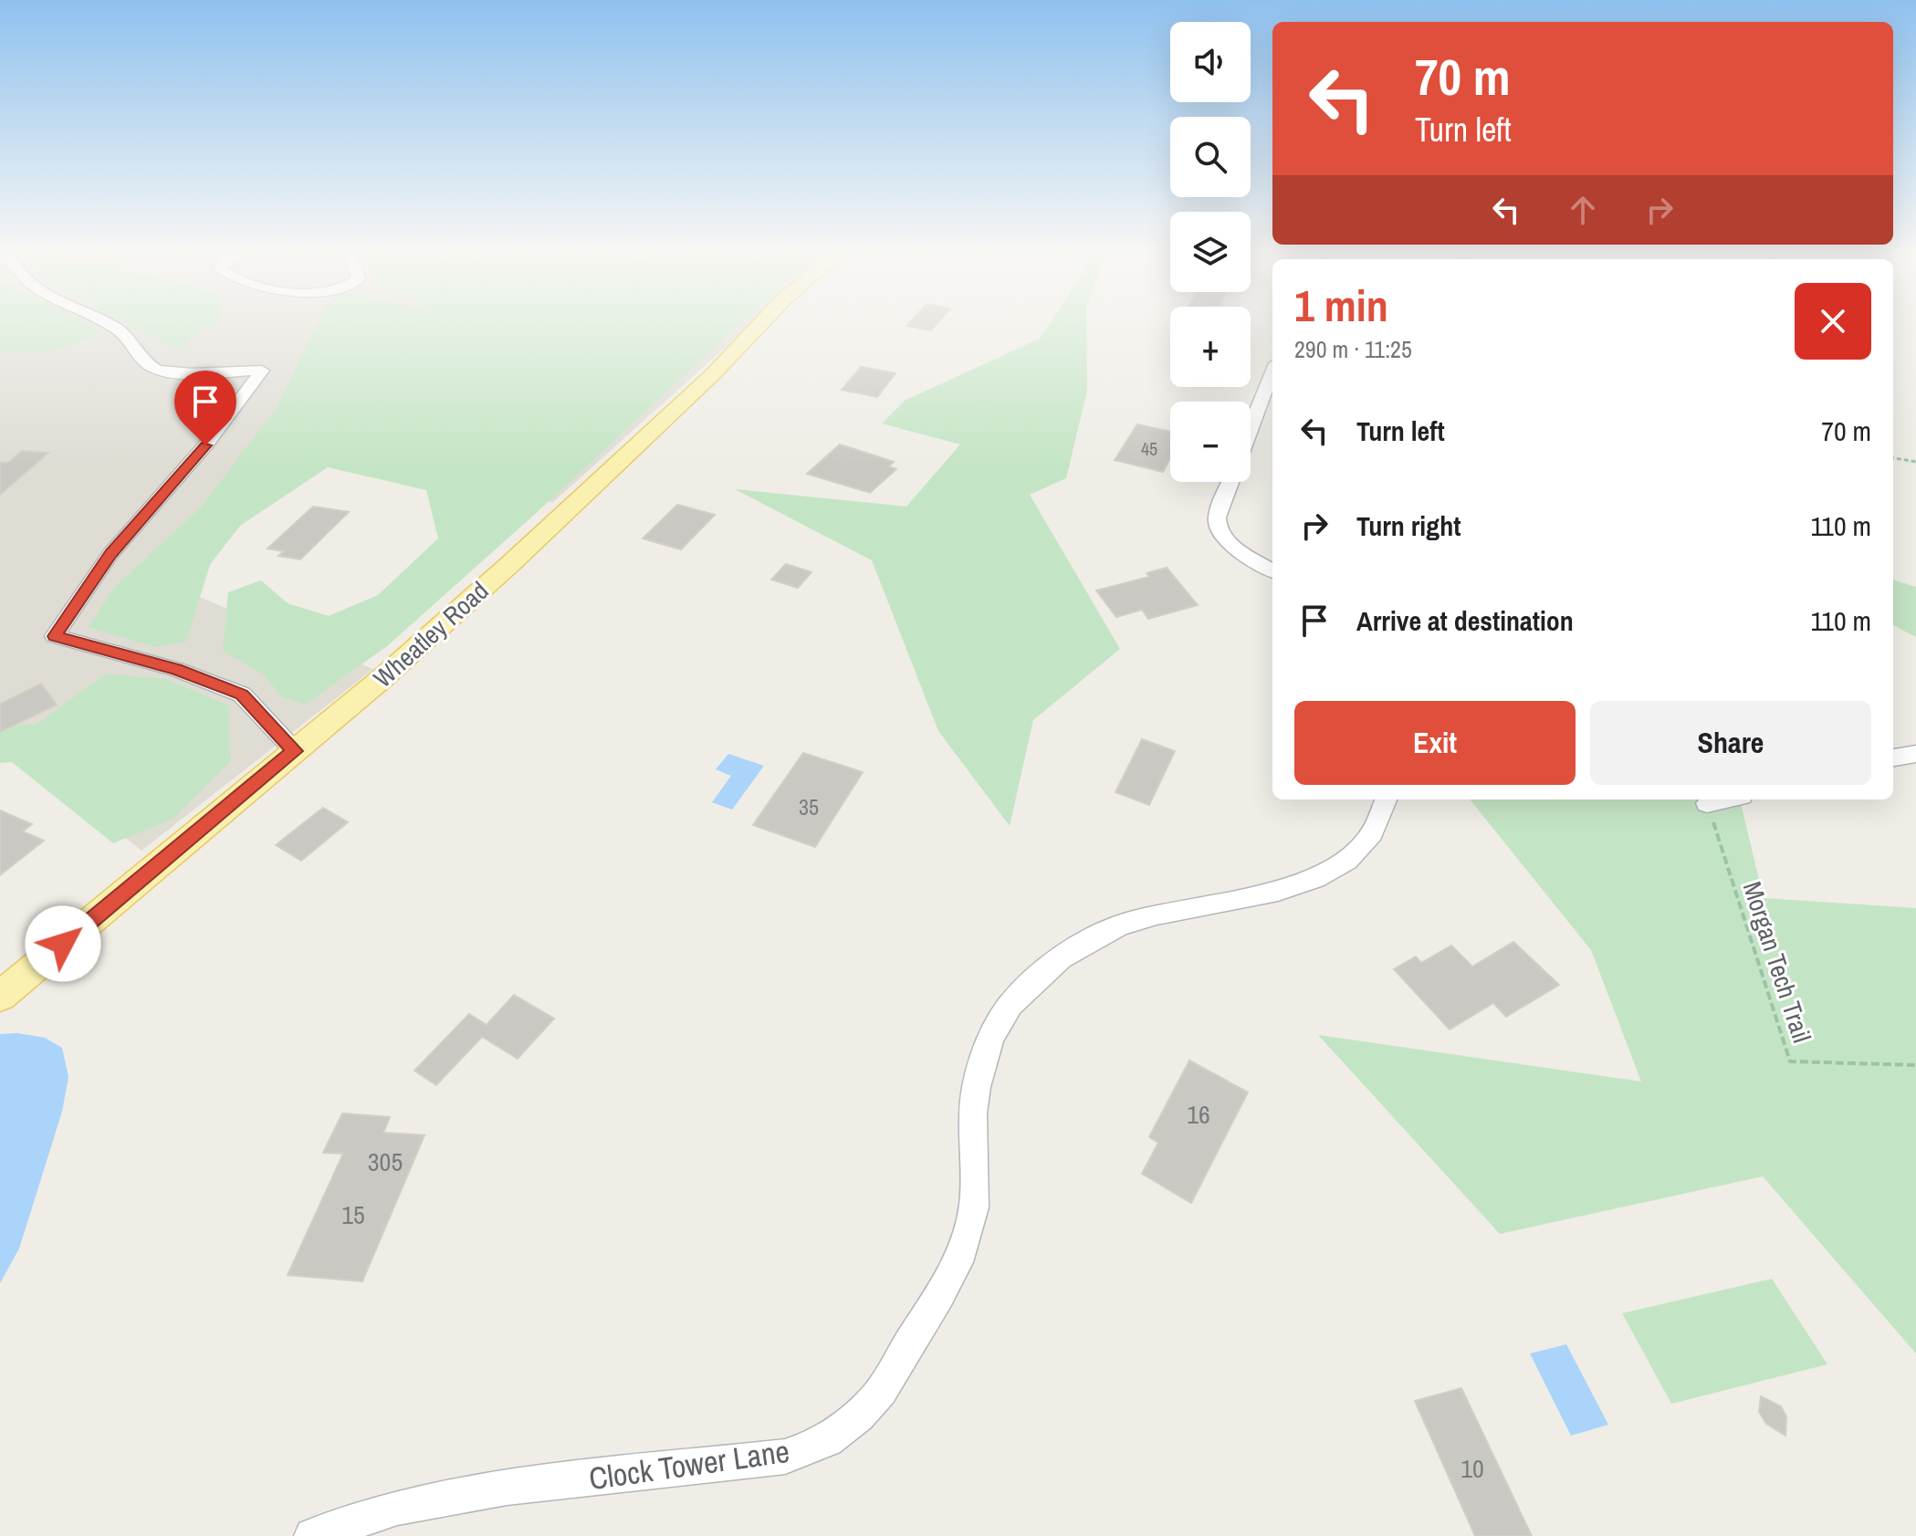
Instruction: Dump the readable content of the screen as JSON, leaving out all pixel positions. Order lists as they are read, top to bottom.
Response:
{
  "streets": {
    "main road": ["Wheatley Road"],
    "street": ["Clock Tower Lane"],
    "path": ["Morgan Tech Trail"]
  },
  "house_numbers": [
    "45",
    "35",
    "16",
    "305",
    "15",
    "10"
  ],
  "page": {
    "map_buttons": ["+", "−"],
    "turn": ["70 m", "Turn left"],
    "heading": ["1 min", "290 m · 11:25"],
    "list": [
      {
        "name": "Turn left",
        "value": "70 m"
      },
      {
        "name": "Turn right",
        "value": "110 m"
      },
      {
        "name": "Arrive at destination",
        "value": "110 m"
      }
    ],
    "buttons": ["Exit", "Share"]
  }
}
